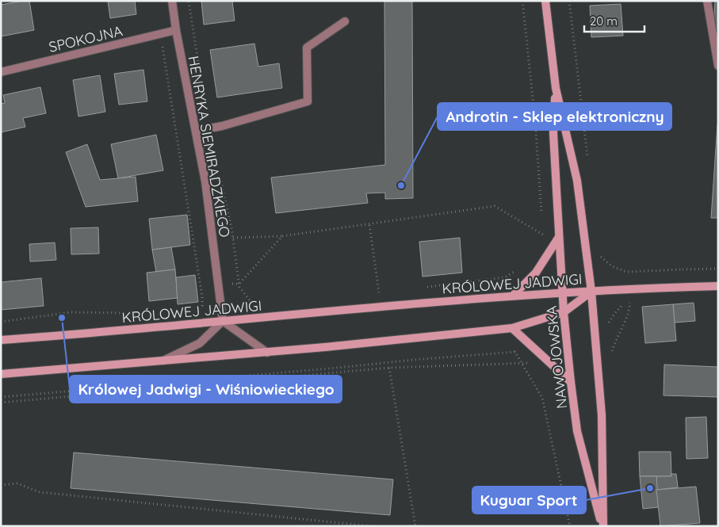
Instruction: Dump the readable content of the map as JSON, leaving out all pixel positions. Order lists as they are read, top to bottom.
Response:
{
  "streets": {
    "main road": ["KRÓLOWEJ JADWIGI", "NAWOJOWSKA"],
    "street": ["SPOKOJNA", "HENRYKA SIEMIRADZKIEGO"]
  },
  "crossings": [
    ["SPOKOJNA", "HENRYKA SIEMIRADZKIEGO"],
    ["HENRYKA SIEMIRADZKIEGO", "KRÓLOWEJ JADWIGI"],
    ["KRÓLOWEJ JADWIGI", "NAWOJOWSKA"]
  ],
  "places": ["Androtin - Sklep elektroniczny", "Królowej Jadwigi - Wiśniowieckiego", "Kuguar Sport"],
  "scale_bar": "20 m"
}
